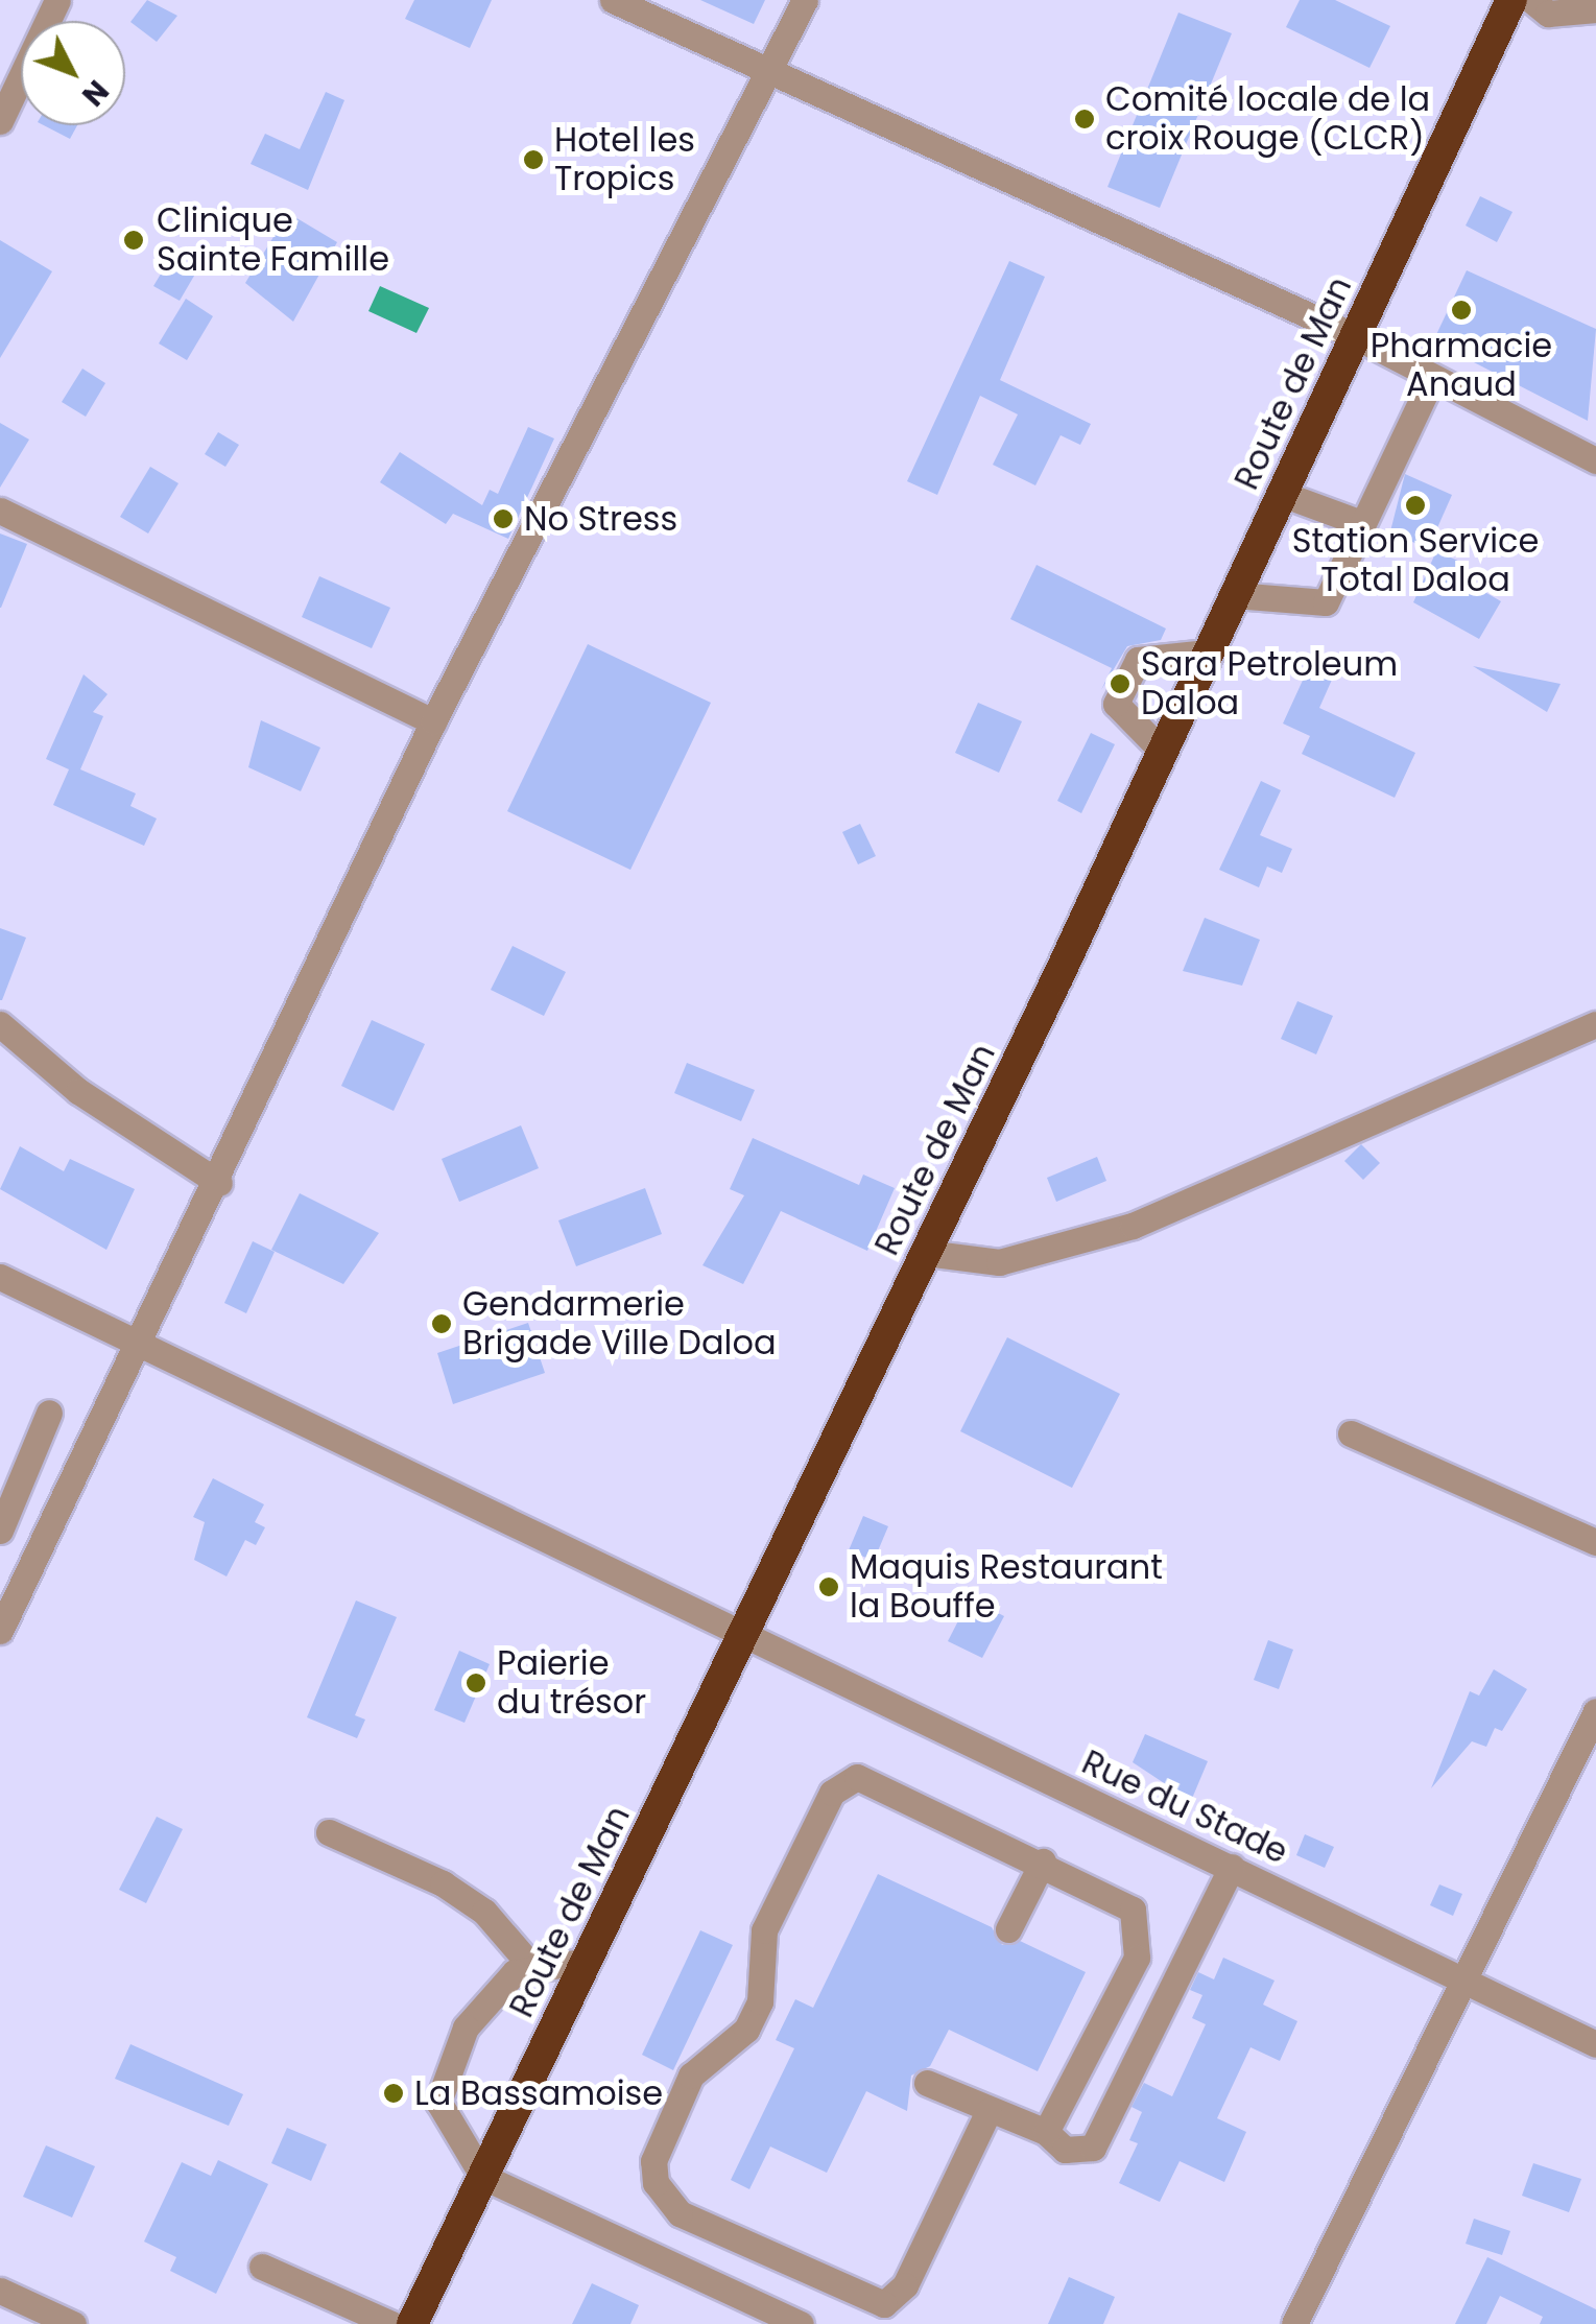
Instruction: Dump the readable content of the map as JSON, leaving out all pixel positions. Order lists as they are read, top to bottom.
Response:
{
  "streets": {
    "highway": ["Route de Man"],
    "street": ["Rue du Stade"]
  },
  "crossings": [
    ["Route de Man", "Rue du Stade"]
  ],
  "places": [
    "Comité locale de la croix Rouge (CLCR)",
    "Hotel les Tropics",
    "Clinique Sainte Famille",
    "Pharmacie Anaud",
    "Station Service Total Daloa",
    "No Stress",
    "Sara Petroleum Daloa",
    "Gendarmerie Brigade Ville Daloa",
    "Maquis Restaurant la Bouffe",
    "Paierie du trésor",
    "La Bassamoise"
  ],
  "north": "bottom right"
}
